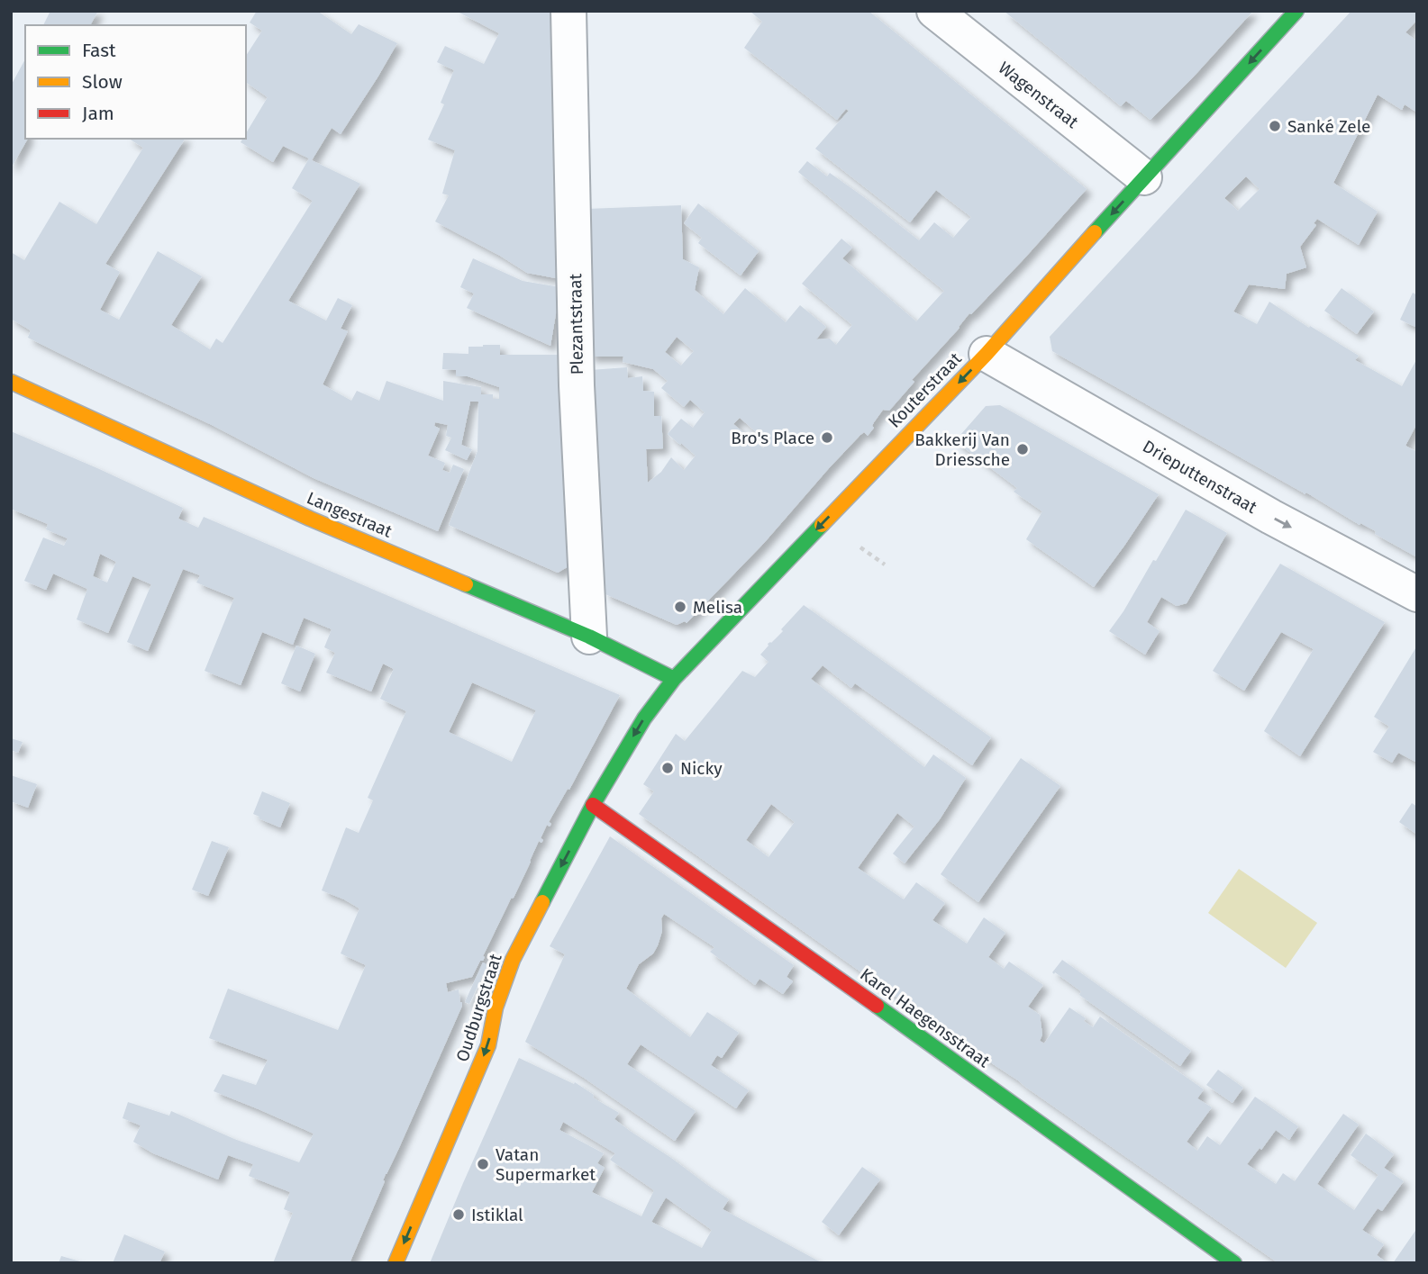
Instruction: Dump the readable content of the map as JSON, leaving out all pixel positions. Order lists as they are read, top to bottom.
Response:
{
  "streets": {
    "street": [
      "Wagenstraat",
      "Plezantstraat",
      "Kouterstraat",
      "Drieputtenstraat",
      "Langestraat",
      "Oudburgstraat",
      "Karel Haegensstraat"
    ]
  },
  "crossings": [
    ["Wagenstraat", "Kouterstraat"],
    ["Plezantstraat", "Langestraat"],
    ["Kouterstraat", "Drieputtenstraat"],
    ["Kouterstraat", "Langestraat"],
    ["Kouterstraat", "Oudburgstraat"],
    ["Kouterstraat", "Karel Haegensstraat"],
    ["Oudburgstraat", "Karel Haegensstraat"]
  ],
  "one_way": ["Kouterstraat", "Drieputtenstraat", "Oudburgstraat"],
  "places": [
    "Sanké Zele",
    "Bro's Place",
    "Bakkerij Van Driessche",
    "Melisa",
    "Nicky",
    "Vatan Supermarket",
    "Istiklal"
  ],
  "legend": ["Fast", "Slow", "Jam"]
}
